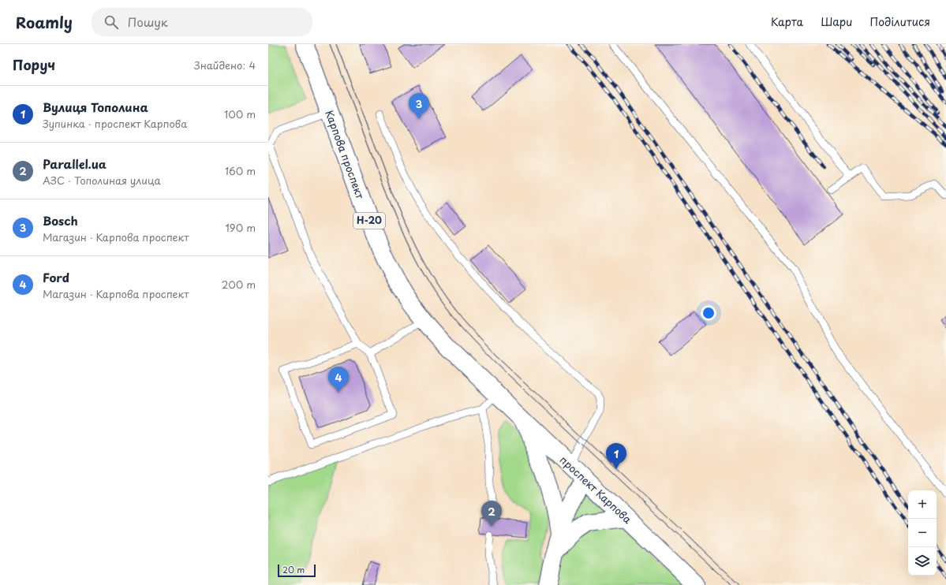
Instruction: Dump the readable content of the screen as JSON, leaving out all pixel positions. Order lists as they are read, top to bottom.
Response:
{
  "streets": {
    "main road": ["Карпова проспект", "Н-20", "проспект Карпова"]
  },
  "crossings": [
    ["Карпова проспект", "проспект Карпова"]
  ],
  "scale_bar": "20 m",
  "page": {
    "header": "Roamly",
    "search": "Пошук",
    "nav": ["Карта", "Шари", "Поділитися"],
    "heading": ["Поруч", "Знайдено: 4"],
    "list": [
      {
        "mark": "1",
        "name": "Вулиця Тополина",
        "note": "Зупинка · проспект Карпова",
        "value": "100 m"
      },
      {
        "mark": "2",
        "name": "Parallel.ua",
        "note": "АЗС · Тополиная улица",
        "value": "160 m"
      },
      {
        "mark": "3",
        "name": "Bosch",
        "note": "Магазин · Карпова проспект",
        "value": "190 m"
      },
      {
        "mark": "4",
        "name": "Ford",
        "note": "Магазин · Карпова проспект",
        "value": "200 m"
      }
    ],
    "pins": [
      "3",
      "4",
      "1",
      "2"
    ],
    "map_buttons": ["+", "−"],
    "scale": "20 m"
  }
}
